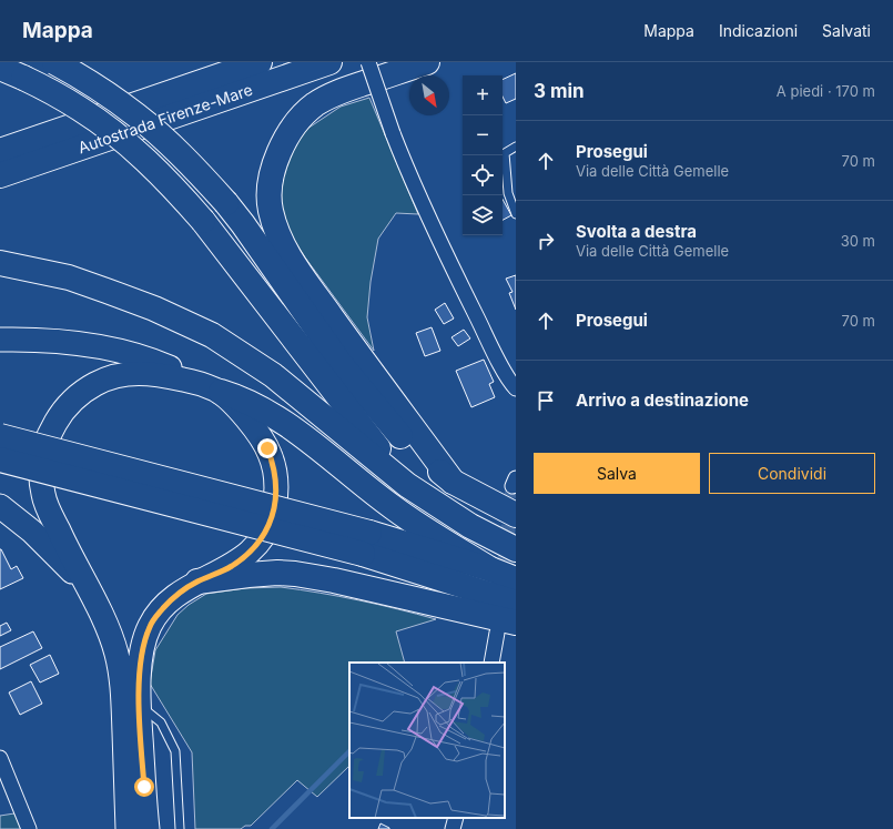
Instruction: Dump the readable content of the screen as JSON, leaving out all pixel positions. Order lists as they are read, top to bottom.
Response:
{
  "streets": {
    "highway": ["Autostrada Firenze-Mare"]
  },
  "north": "bottom right",
  "page": {
    "header": "Mappa",
    "nav": ["Mappa", "Indicazioni", "Salvati"],
    "heading": ["3 min", "A piedi · 170 m"],
    "map_buttons": ["+", "−"],
    "list": [
      ["Prosegui", "Via delle Città Gemelle", "70 m"],
      ["Svolta a destra", "Via delle Città Gemelle", "30 m"],
      ["Prosegui", "70 m"],
      "Arrivo a destinazione"
    ],
    "buttons": ["Salva", "Condividi"]
  }
}
